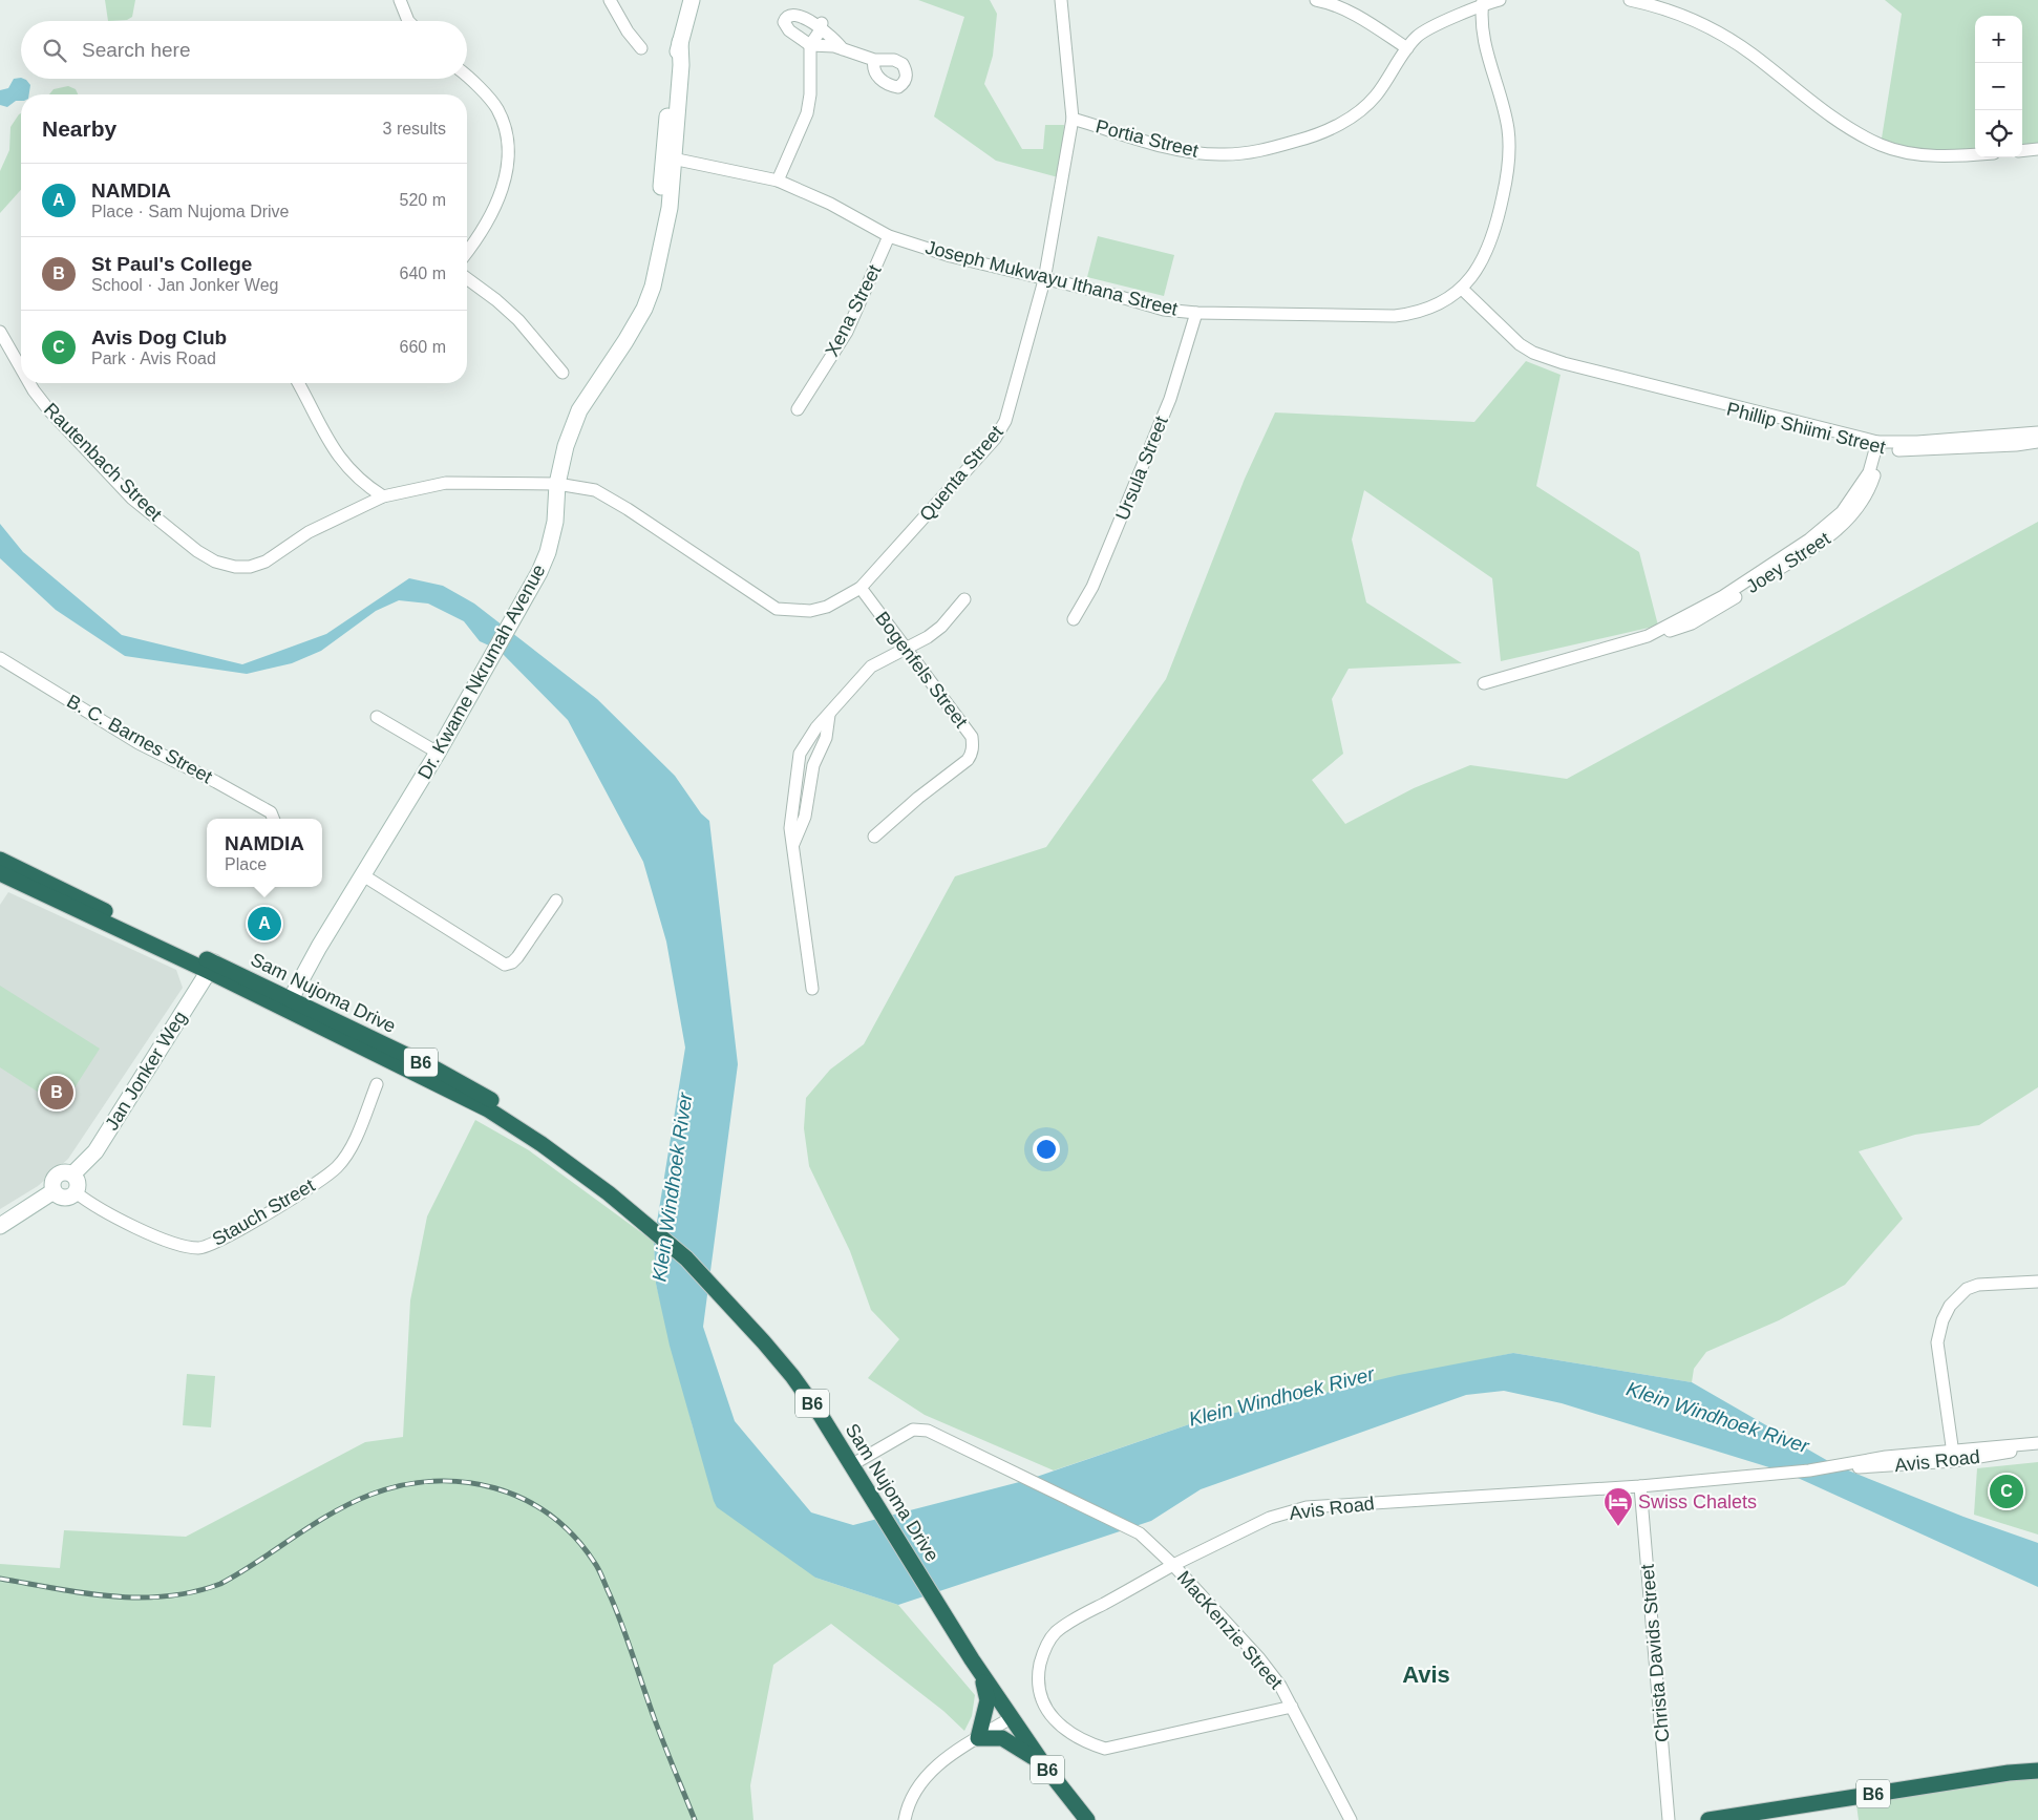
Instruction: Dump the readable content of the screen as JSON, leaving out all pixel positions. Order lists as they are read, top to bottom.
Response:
{
  "streets": {
    "highway": ["Sam Nujoma Drive", "B6"],
    "street": [
      "Portia Street",
      "Joseph Mukwayu Ithana Street",
      "Xena Street",
      "Phillip Shiimi Street",
      "Rautenbach Street",
      "Ursula Street",
      "Quenta Street",
      "Joey Street",
      "Bogenfels Street",
      "Dr. Kwame Nkrumah Avenue",
      "B. C. Barnes Street",
      "Jan Jonker Weg",
      "Stauch Street",
      "Avis Road",
      "MacKenzie Street",
      "Christa Davids Street"
    ]
  },
  "crossings": [
    ["Portia Street", "Joseph Mukwayu Ithana Street"],
    ["Portia Street", "Quenta Street"],
    ["Joseph Mukwayu Ithana Street", "Xena Street"],
    ["Joseph Mukwayu Ithana Street", "Phillip Shiimi Street"],
    ["Joseph Mukwayu Ithana Street", "Ursula Street"],
    ["Joseph Mukwayu Ithana Street", "Quenta Street"],
    ["Joseph Mukwayu Ithana Street", "Dr. Kwame Nkrumah Avenue"],
    ["Phillip Shiimi Street", "Joey Street"],
    ["Rautenbach Street", "Quenta Street"],
    ["Rautenbach Street", "Dr. Kwame Nkrumah Avenue"],
    ["Quenta Street", "Bogenfels Street"],
    ["Quenta Street", "Dr. Kwame Nkrumah Avenue"],
    ["Dr. Kwame Nkrumah Avenue", "Sam Nujoma Drive"],
    ["Sam Nujoma Drive", "Jan Jonker Weg"],
    ["Jan Jonker Weg", "Stauch Street"],
    ["Avis Road", "MacKenzie Street"],
    ["Avis Road", "Christa Davids Street"]
  ],
  "districts": ["Avis"],
  "water": ["Klein Windhoek River"],
  "places": {
    "hotel": ["Swiss Chalets"]
  },
  "page": {
    "map_buttons": ["+", "−"],
    "search": "Search here",
    "heading": ["Nearby", "3 results"],
    "list": [
      {
        "mark": "A",
        "name": "NAMDIA",
        "note": "Place · Sam Nujoma Drive",
        "value": "520 m"
      },
      {
        "mark": "B",
        "name": "St Paul's College",
        "note": "School · Jan Jonker Weg",
        "value": "640 m"
      },
      {
        "mark": "C",
        "name": "Avis Dog Club",
        "note": "Park · Avis Road",
        "value": "660 m"
      }
    ],
    "popup": ["NAMDIA", "Place"],
    "pins": ["A", "B", "C"]
  }
}
